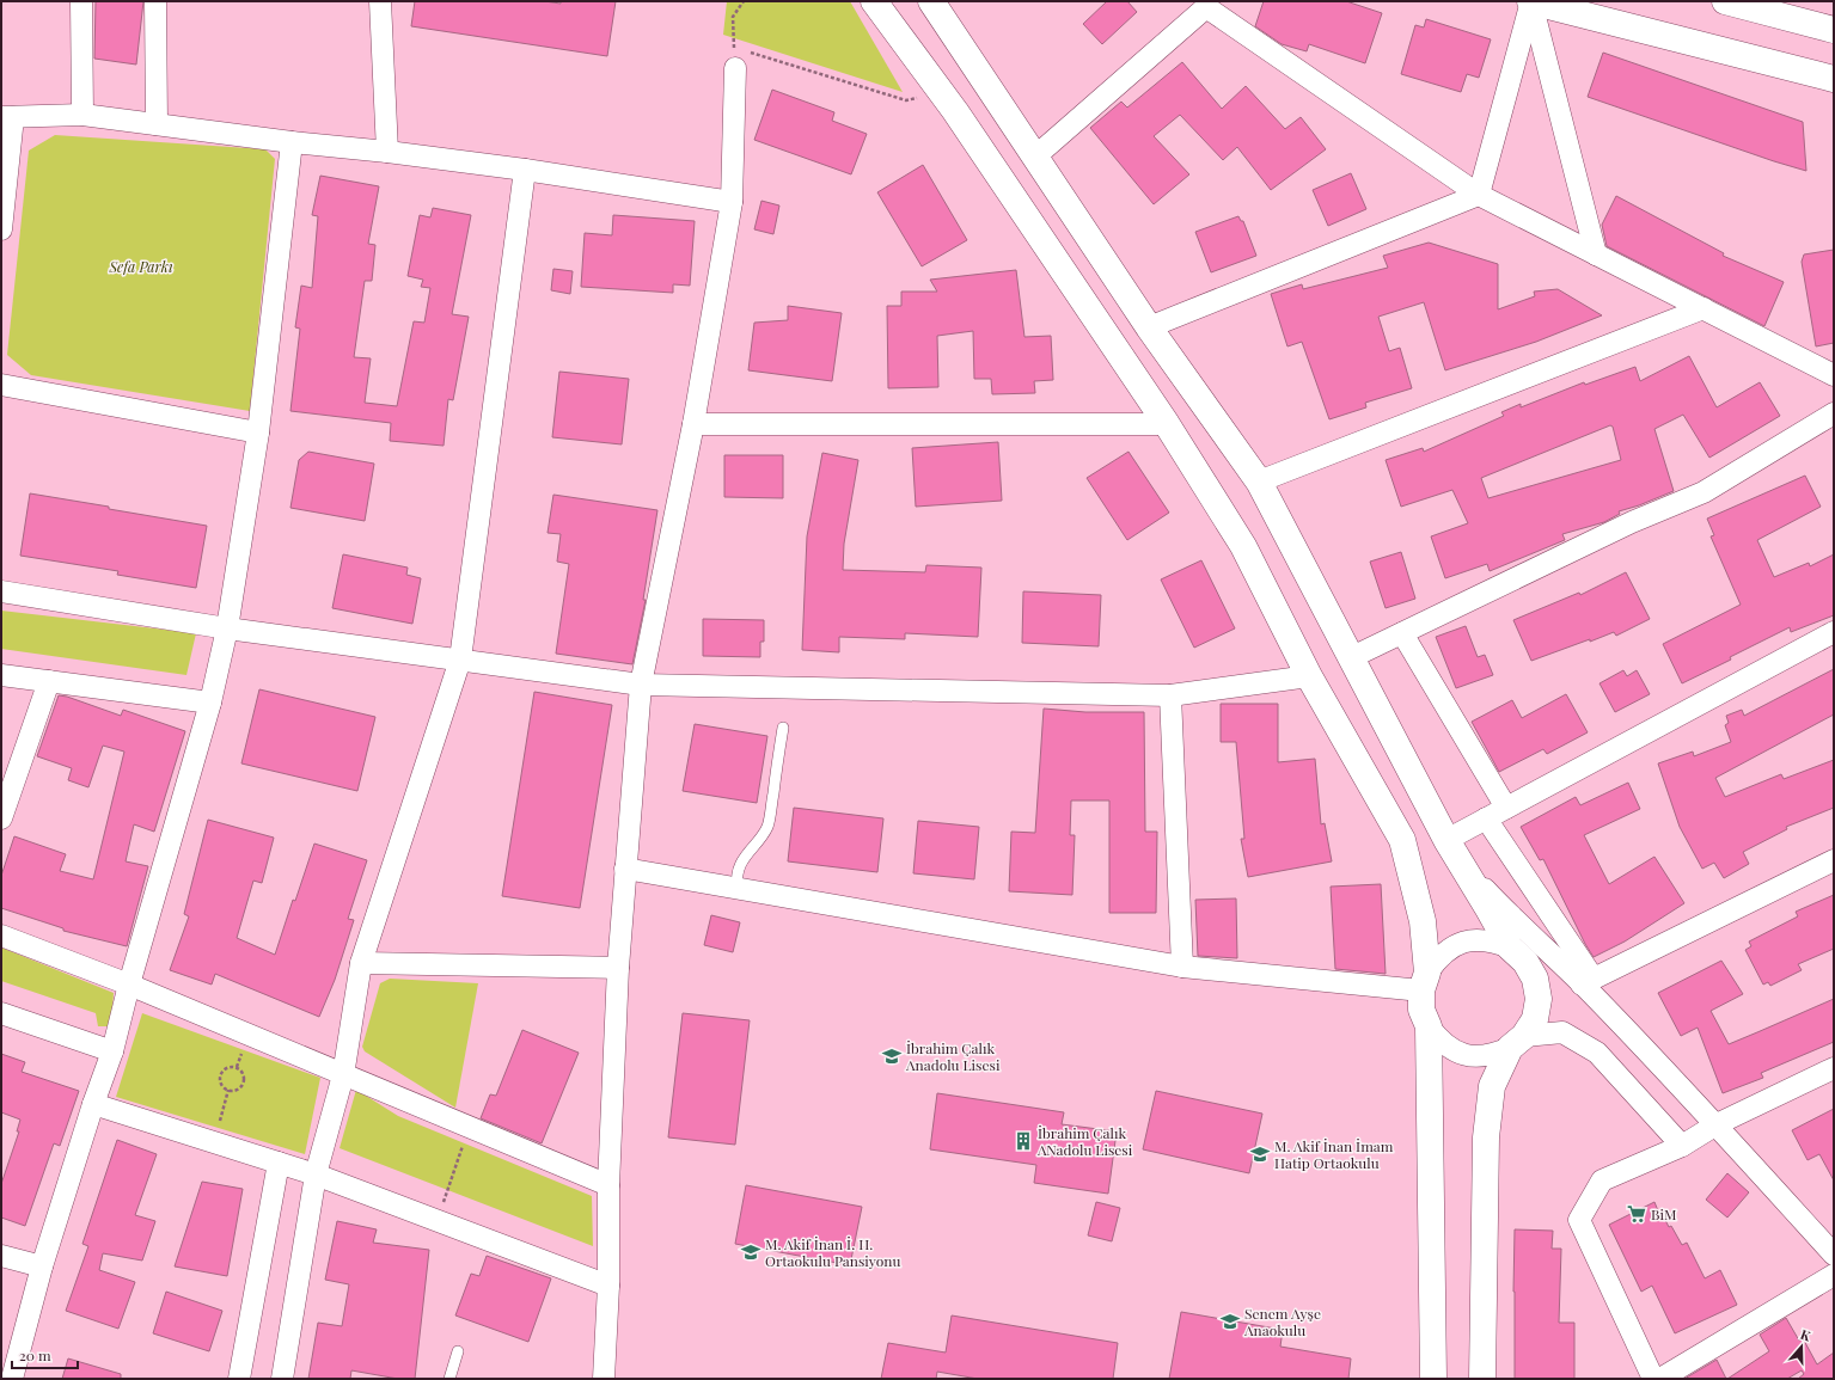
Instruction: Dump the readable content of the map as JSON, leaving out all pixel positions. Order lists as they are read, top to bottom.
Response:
{
  "parks": ["Sefa Parkı"],
  "places": {
    "school or university": [
      "İbrahim Çalık Anadolu Lisesi",
      "M. Akif İnan İmam Hatip Ortaokulu",
      "M. Akif İnan İ. H. Ortaokulu Pansiyonu",
      "Senem Ayşe Anaokulu"
    ],
    "building": ["İbrahim Çalık ANadolu Lisesi"],
    "supermarket": ["BiM"]
  },
  "scale_bar": "20 m",
  "north": "top"
}
